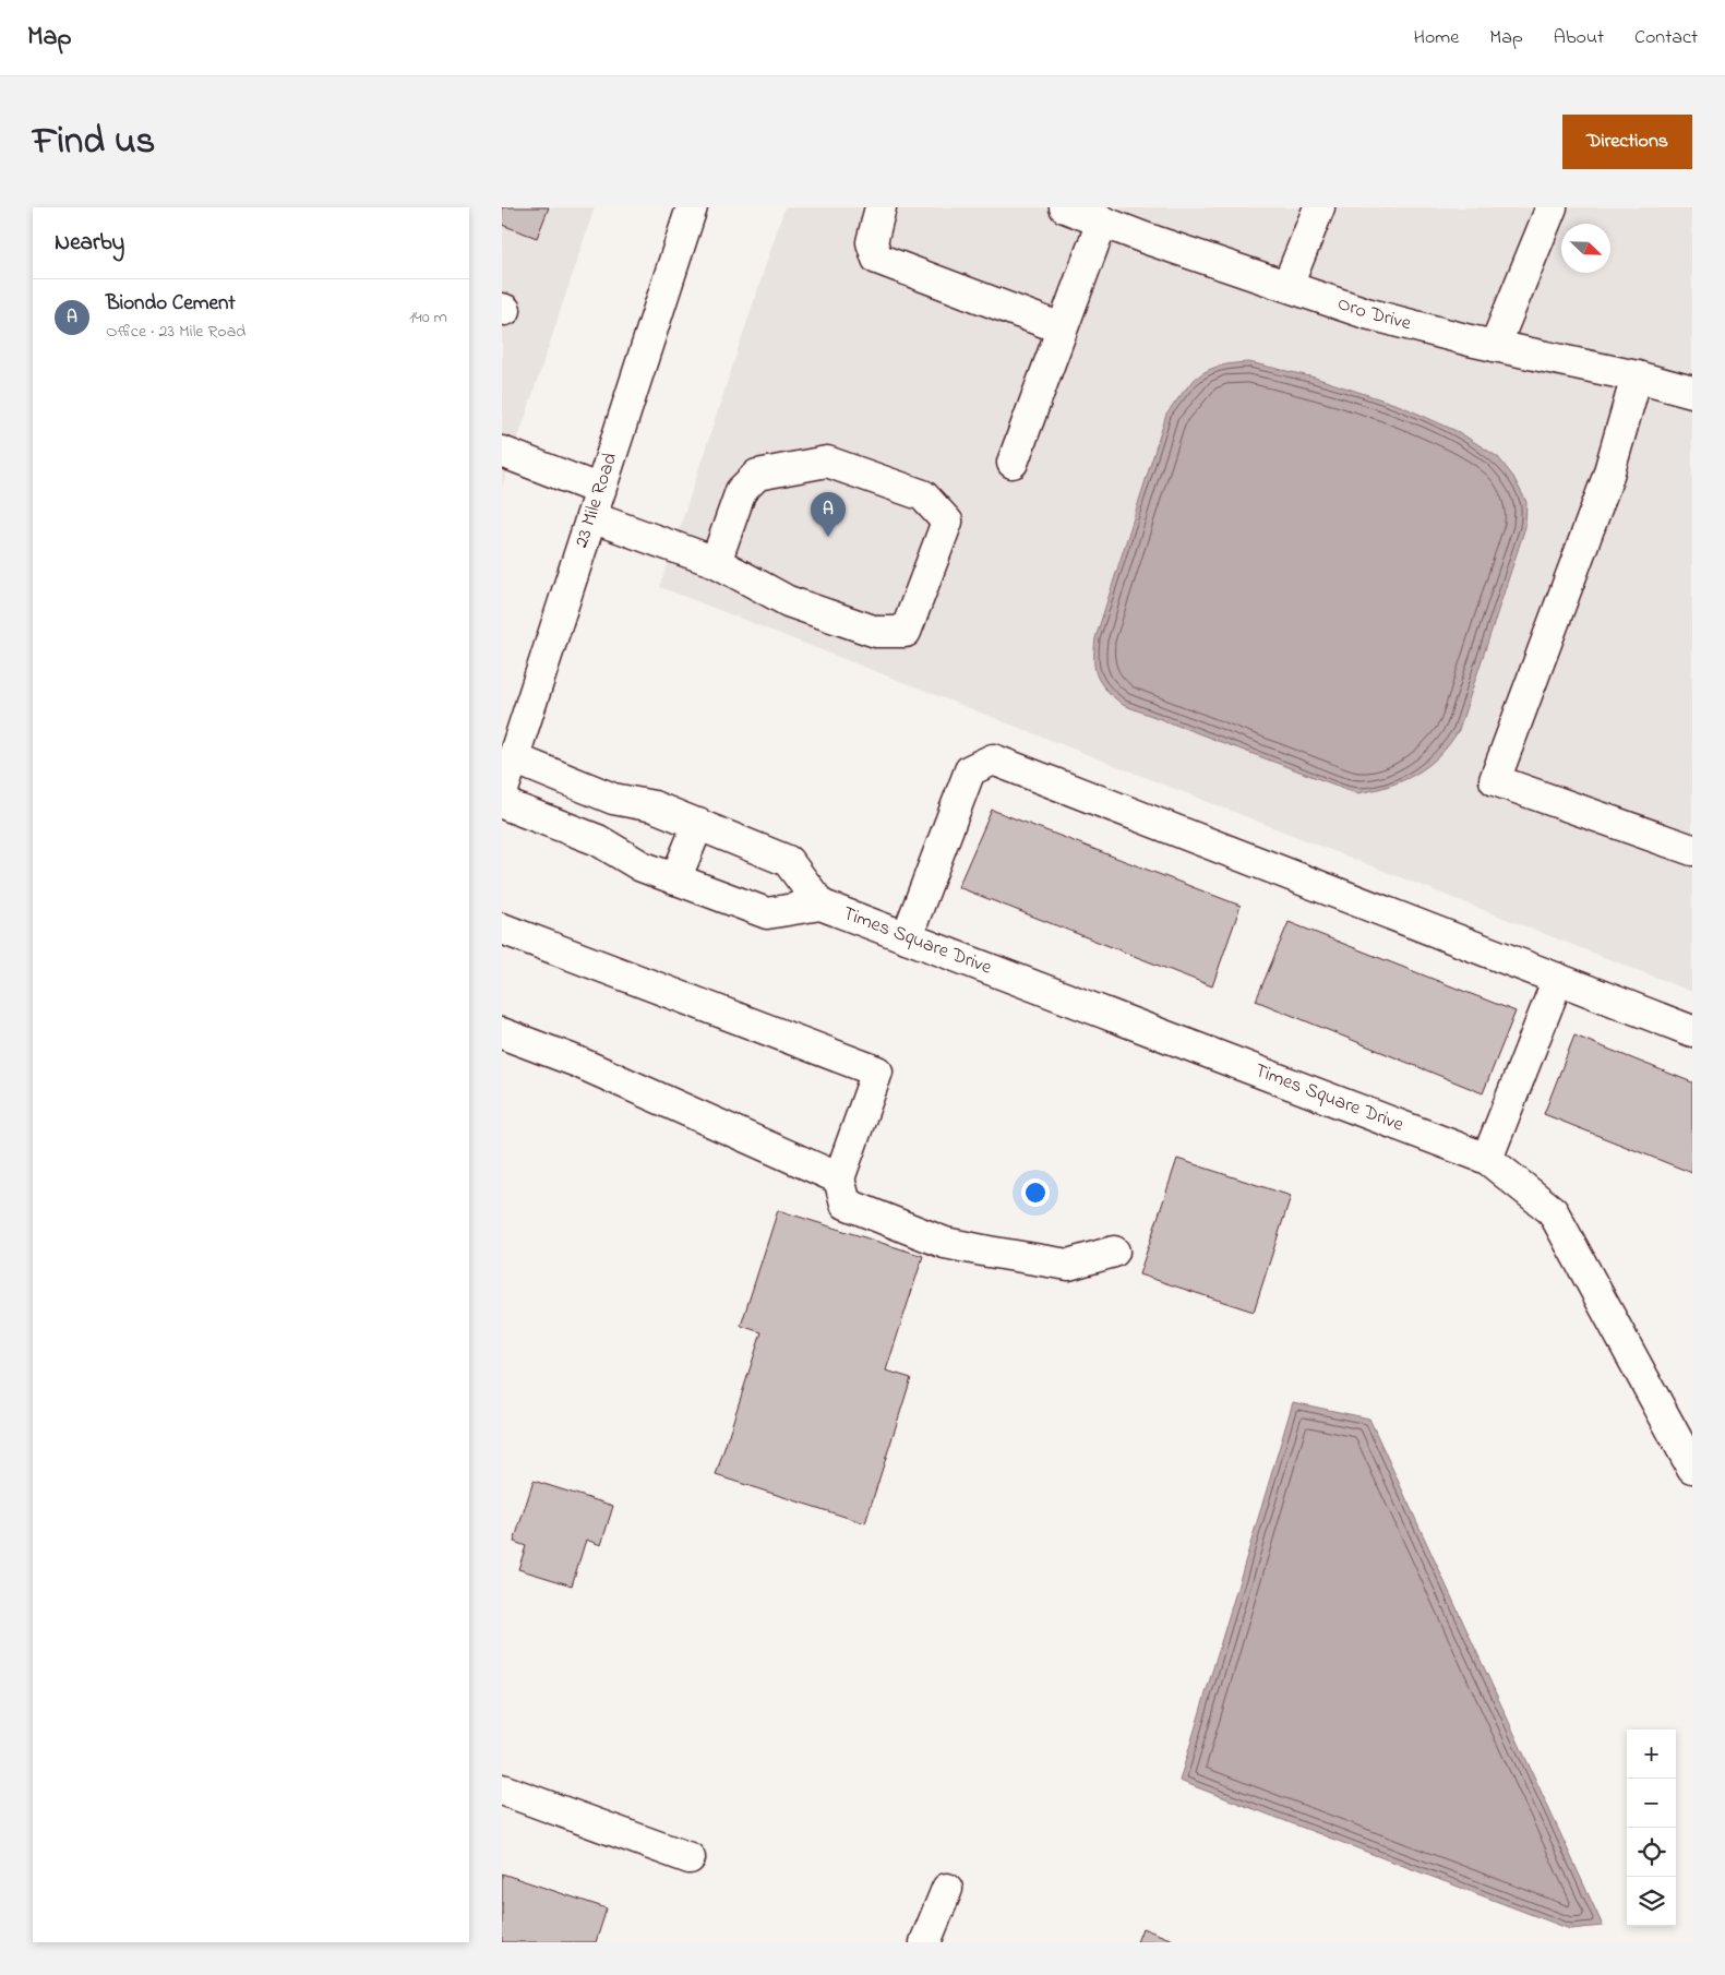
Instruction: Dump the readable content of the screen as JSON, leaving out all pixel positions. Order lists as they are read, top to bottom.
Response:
{
  "streets": {
    "street": ["Oro Drive", "23 Mile Road", "Times Square Drive"]
  },
  "crossings": [
    ["23 Mile Road", "Times Square Drive"]
  ],
  "north": "bottom right",
  "page": {
    "header": "Map",
    "nav": [
      "Home",
      "Map",
      "About",
      "Contact"
    ],
    "title": "Find us",
    "buttons": "Directions",
    "heading": "Nearby",
    "list": [
      {
        "mark": "A",
        "name": "Biondo Cement",
        "note": "Office · 23 Mile Road",
        "value": "140 m"
      }
    ],
    "pins": "A",
    "map_buttons": ["+", "−"]
  }
}
